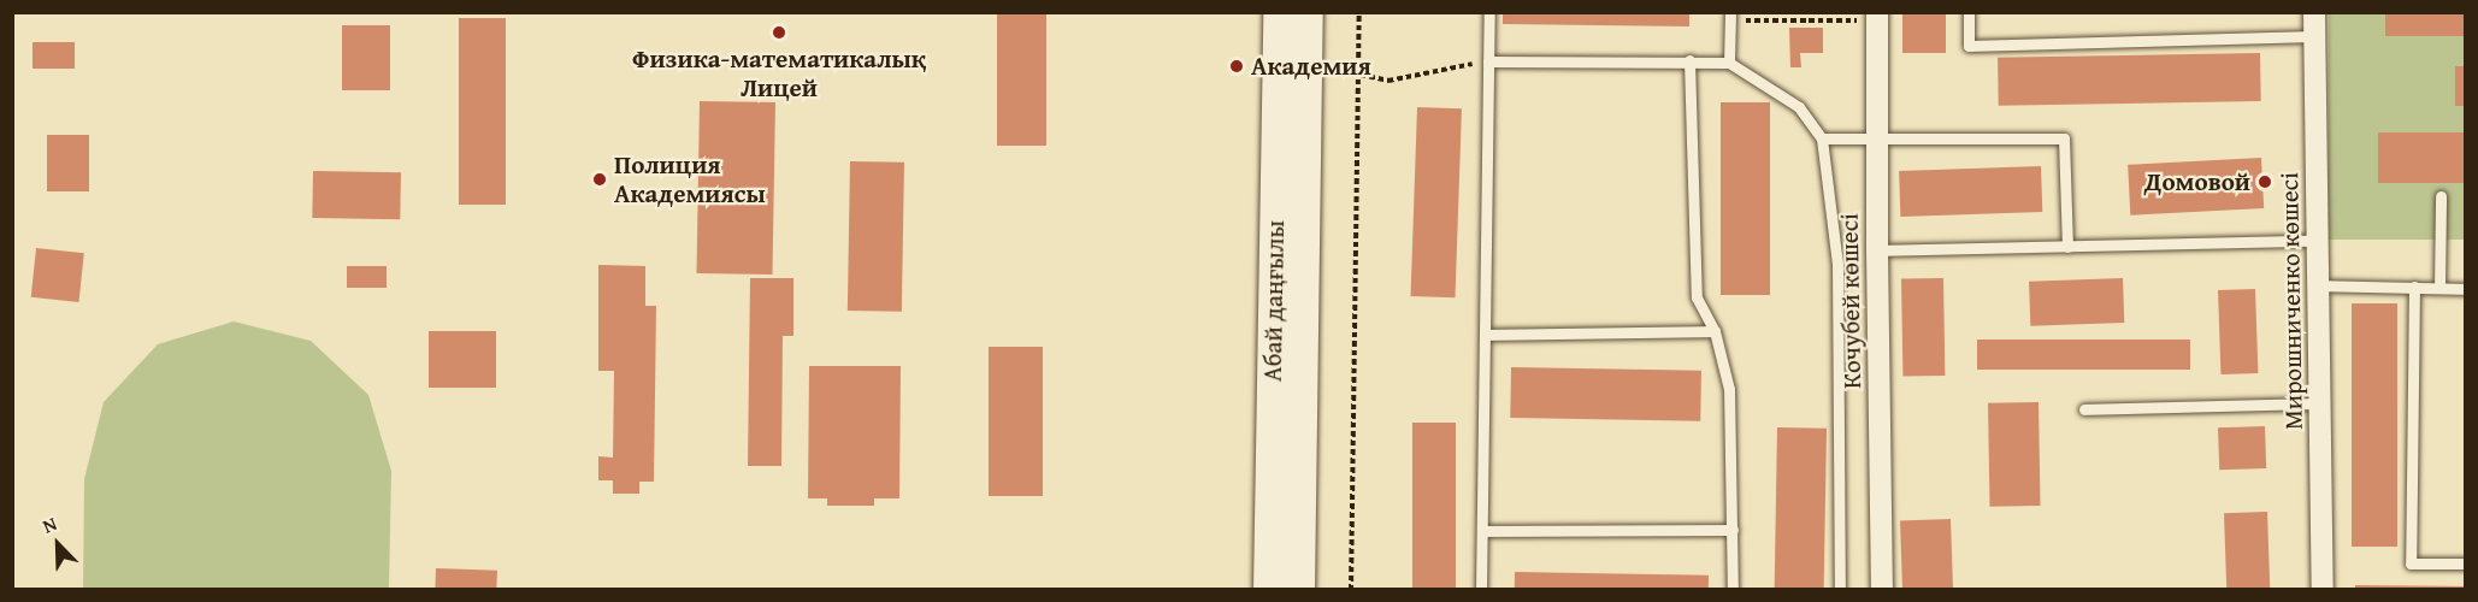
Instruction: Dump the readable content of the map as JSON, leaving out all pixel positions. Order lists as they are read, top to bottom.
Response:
{
  "streets": {
    "main road": ["Абай даңғылы"],
    "street": ["Кочубей көшесі", "Мирошниченко көшесі"]
  },
  "places": [
    "Физика-математикалық Лицей",
    "Академия",
    "Полиция Академиясы",
    "Домовой"
  ],
  "north": "top left"
}
